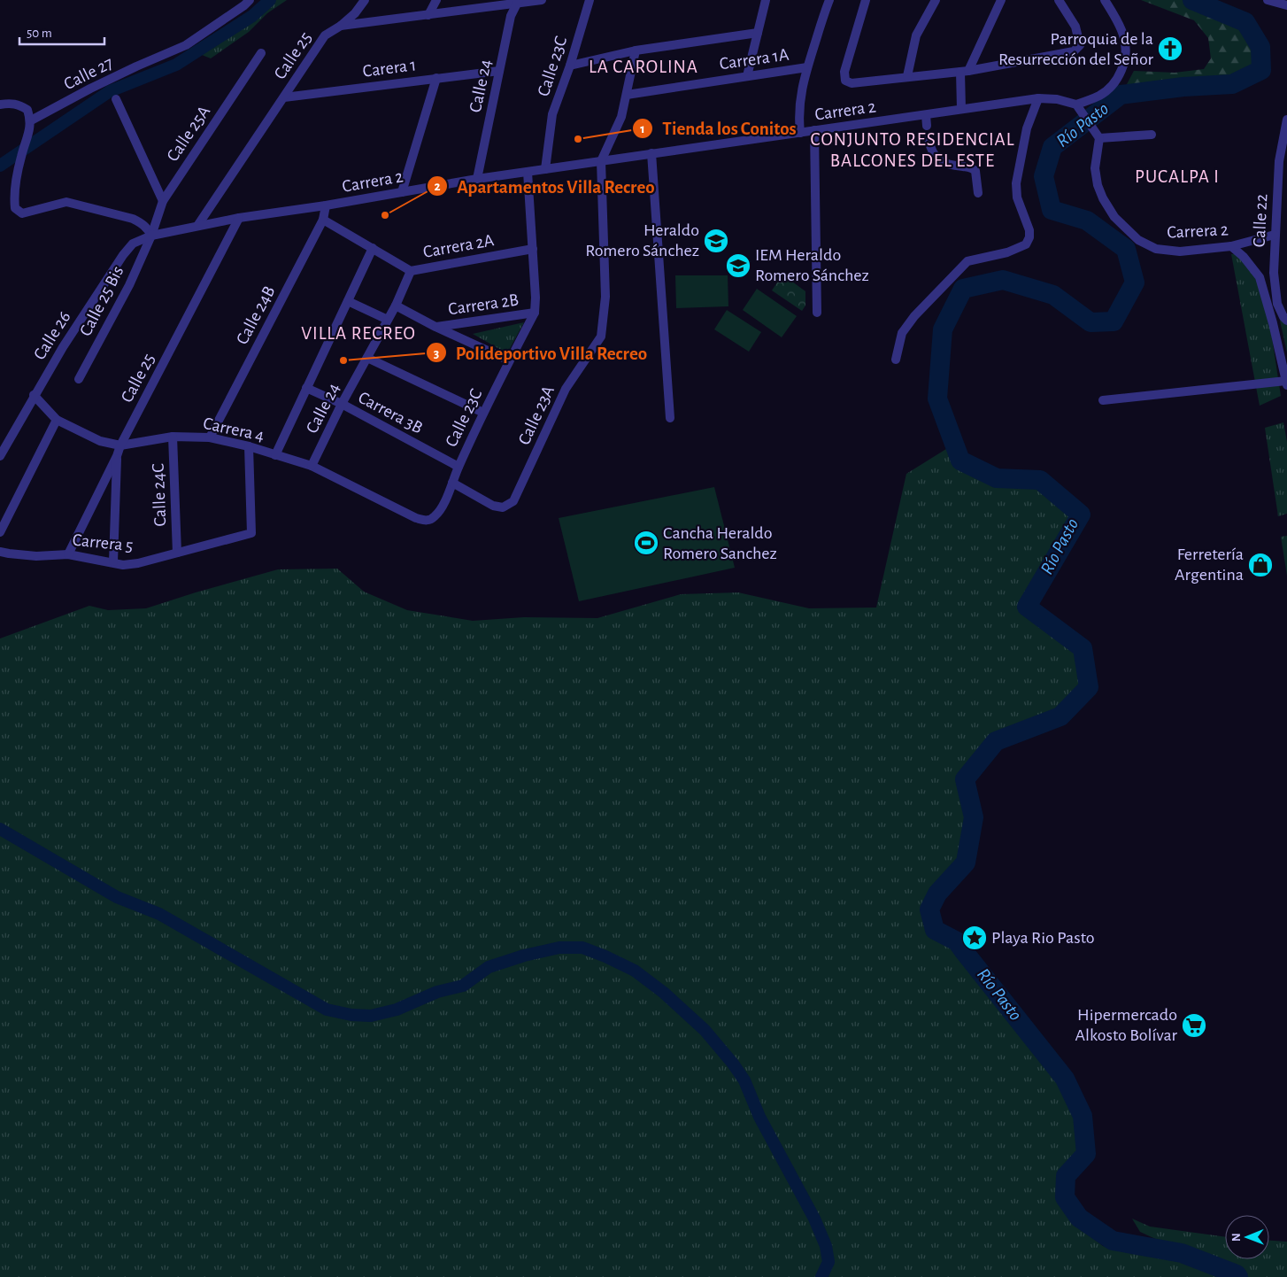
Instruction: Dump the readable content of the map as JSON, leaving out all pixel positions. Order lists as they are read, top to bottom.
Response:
{
  "streets": {
    "street": [
      "Calle 25",
      "Carrera 1A",
      "Calle 23C",
      "Carera 1",
      "Calle 27",
      "Calle 24",
      "Carrera 2",
      "Calle 25A",
      "Calle 22",
      "Carrera 2A",
      "Calle 25 Bis",
      "Carrera 2B",
      "Calle 24B",
      "Calle 26",
      "Carrera 3B",
      "Calle 23A",
      "Carrera 4",
      "Calle 24C",
      "Carrera 5"
    ]
  },
  "crossings": [
    ["Calle 25", "Carera 1"],
    ["Calle 25", "Carrera 2"],
    ["Calle 25", "Carrera 4"],
    ["Calle 25", "Carrera 5"],
    ["Calle 23C", "Carrera 2"],
    ["Calle 23C", "Carrera 2A"],
    ["Calle 23C", "Carrera 2B"],
    ["Calle 23C", "Carrera 3B"],
    ["Calle 23C", "Calle 23A"],
    ["Calle 23C", "Carrera 4"],
    ["Carera 1", "Calle 24"],
    ["Calle 24", "Carrera 2"],
    ["Calle 24", "Carrera 2A"],
    ["Calle 24", "Carrera 3B"],
    ["Calle 24", "Carrera 4"],
    ["Carrera 2", "Calle 25A"],
    ["Carrera 2", "Calle 22"],
    ["Carrera 2", "Calle 25 Bis"],
    ["Carrera 2", "Calle 24B"],
    ["Carrera 2", "Calle 26"],
    ["Carrera 2", "Calle 23A"],
    ["Calle 25A", "Calle 25 Bis"],
    ["Carrera 2A", "Calle 24B"],
    ["Calle 24B", "Carrera 4"],
    ["Calle 26", "Carrera 4"],
    ["Carrera 4", "Calle 24C"],
    ["Carrera 4", "Carrera 5"],
    ["Calle 24C", "Carrera 5"]
  ],
  "districts": [
    "LA CAROLINA",
    "CONJUNTO RESIDENCIAL BALCONES DEL ESTE",
    "PUCALPA I",
    "VILLA RECREO"
  ],
  "water": ["Río Pasto"],
  "places": {
    "church": ["Parroquia de la Resurrección del Señor"],
    "other": ["Tienda los Conitos", "Apartamentos Villa Recreo", "Polideportivo Villa Recreo"],
    "school or university": ["Heraldo Romero Sánchez", "IEM Heraldo Romero Sánchez"],
    "sports": ["Cancha Heraldo Romero Sanchez"],
    "shop": ["Ferretería Argentina"],
    "place": ["Playa Rio Pasto"],
    "supermarket": ["Hipermercado Alkosto Bolívar"]
  },
  "scale_bar": "50 m",
  "north": "left"
}
